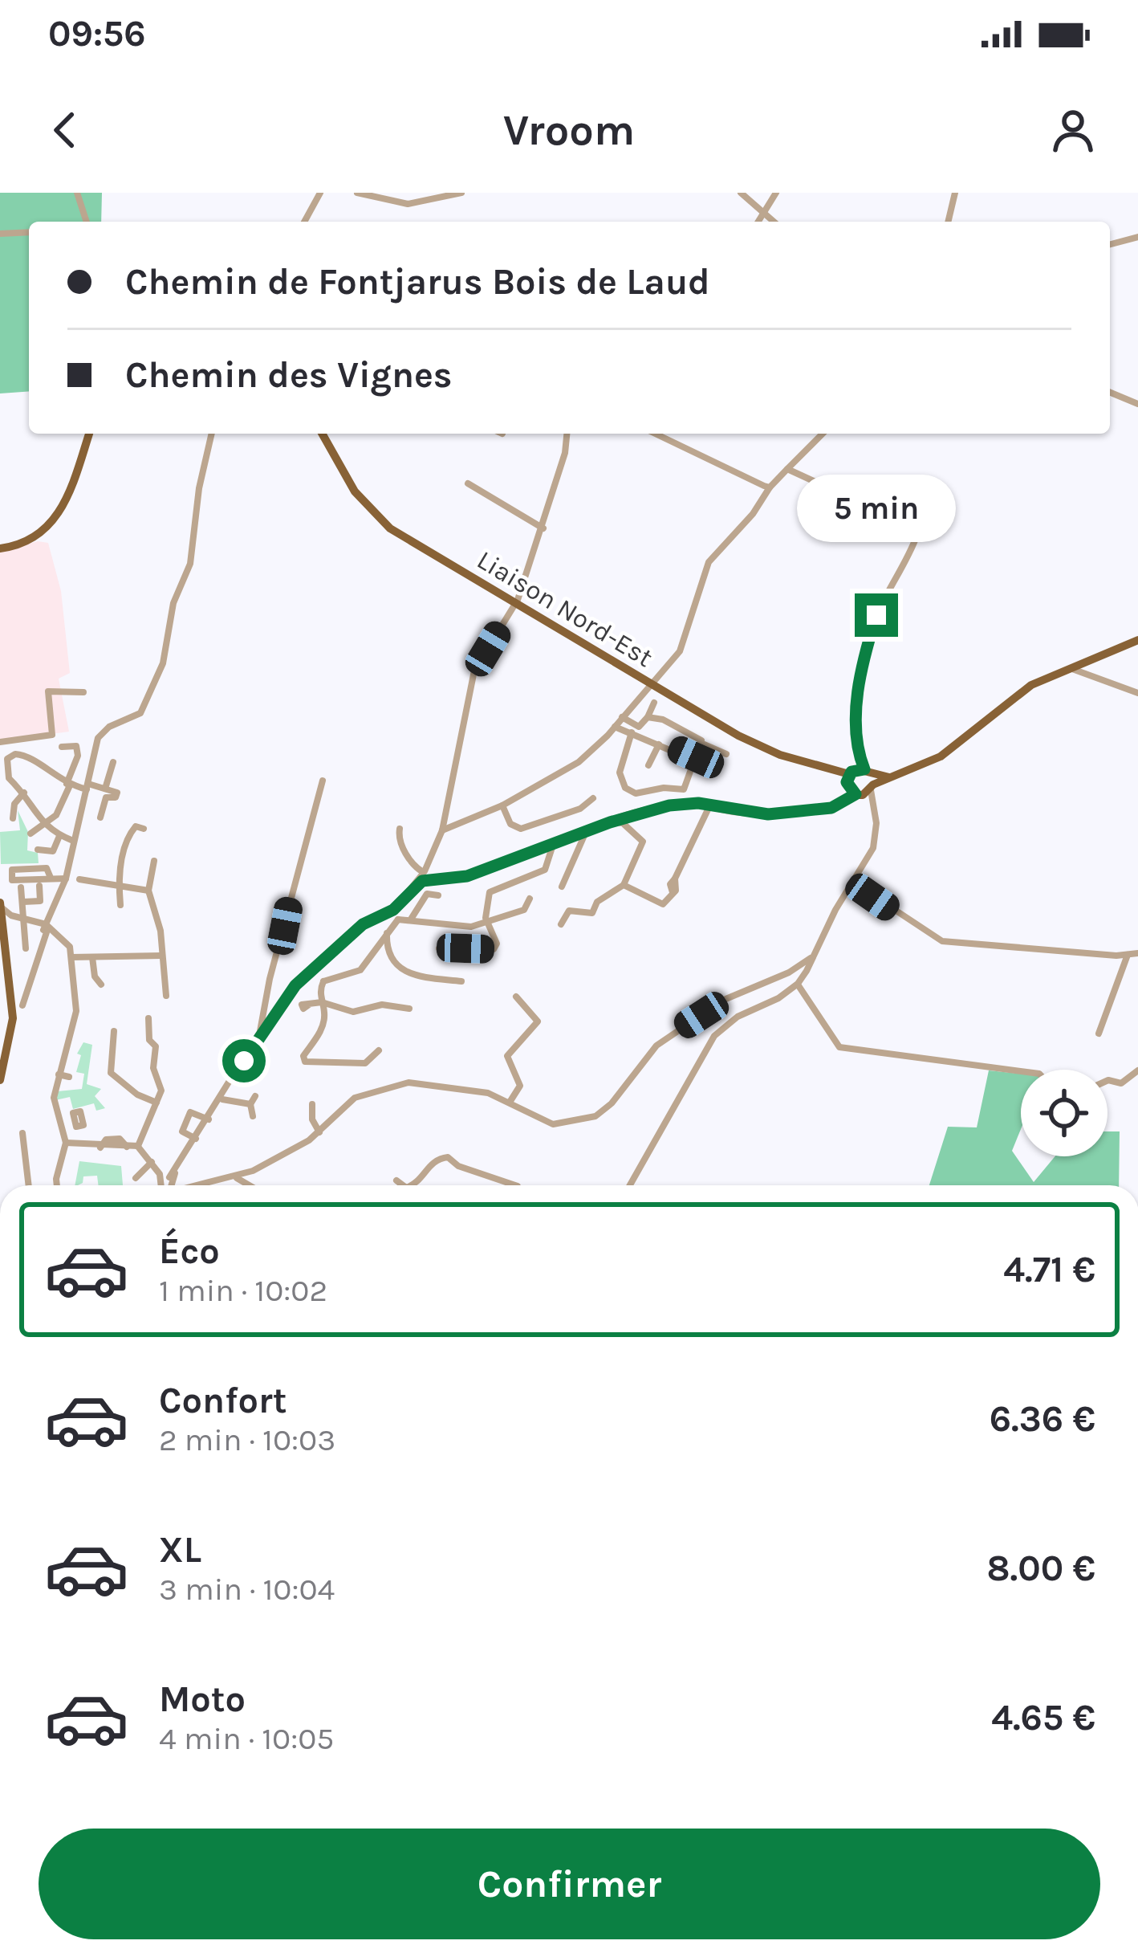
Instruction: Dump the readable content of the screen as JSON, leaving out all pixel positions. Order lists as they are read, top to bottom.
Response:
{
  "streets": {
    "main road": ["Liaison Nord-Est"]
  },
  "page": {
    "status": "09:56",
    "header": "Vroom",
    "banner": ["Chemin de Fontjarus Bois de Laud", "Chemin des Vignes"],
    "bubble": "5 min",
    "list": [
      {
        "name": "Éco",
        "note": "1 min · 10:02",
        "value": "4.71 €"
      },
      {
        "name": "Confort",
        "note": "2 min · 10:03",
        "value": "6.36 €"
      },
      {
        "name": "XL",
        "note": "3 min · 10:04",
        "value": "8.00 €"
      },
      {
        "name": "Moto",
        "note": "4 min · 10:05",
        "value": "4.65 €"
      }
    ],
    "buttons": "Confirmer"
  }
}
